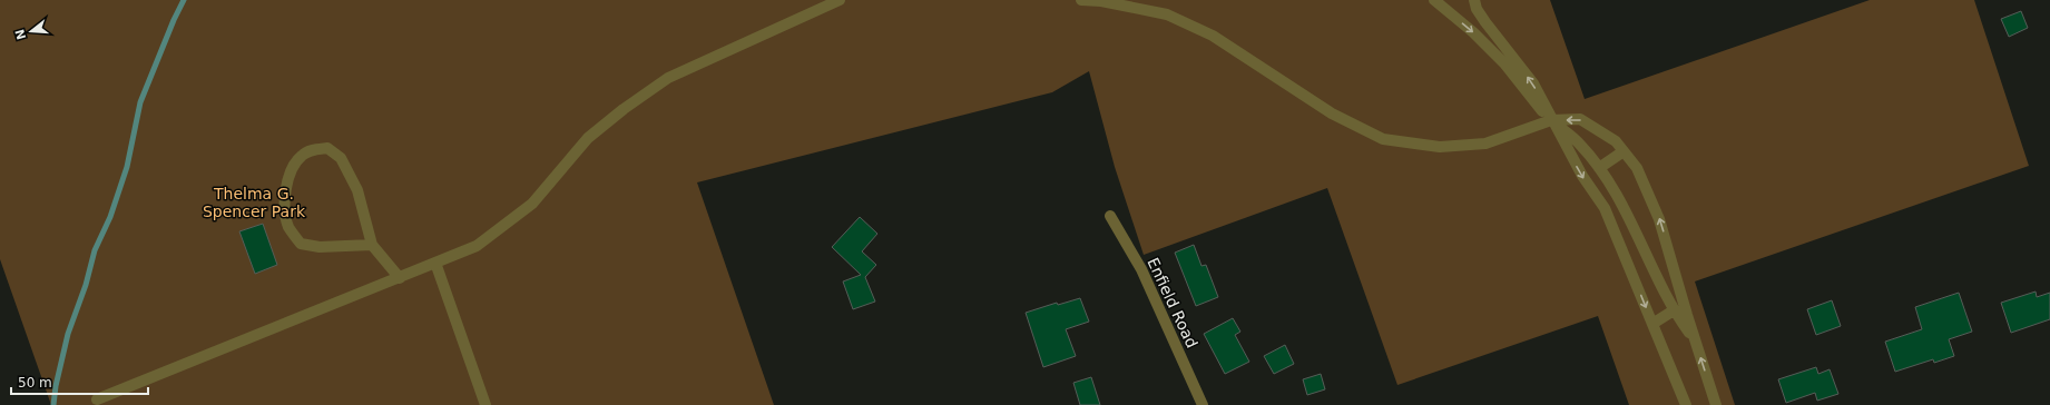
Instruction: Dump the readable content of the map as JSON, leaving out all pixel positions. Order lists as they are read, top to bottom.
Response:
{
  "streets": {
    "street": ["Enfield Road"]
  },
  "parks": ["Thelma G. Spencer Park"],
  "scale_bar": "50 m",
  "north": "left"
}
